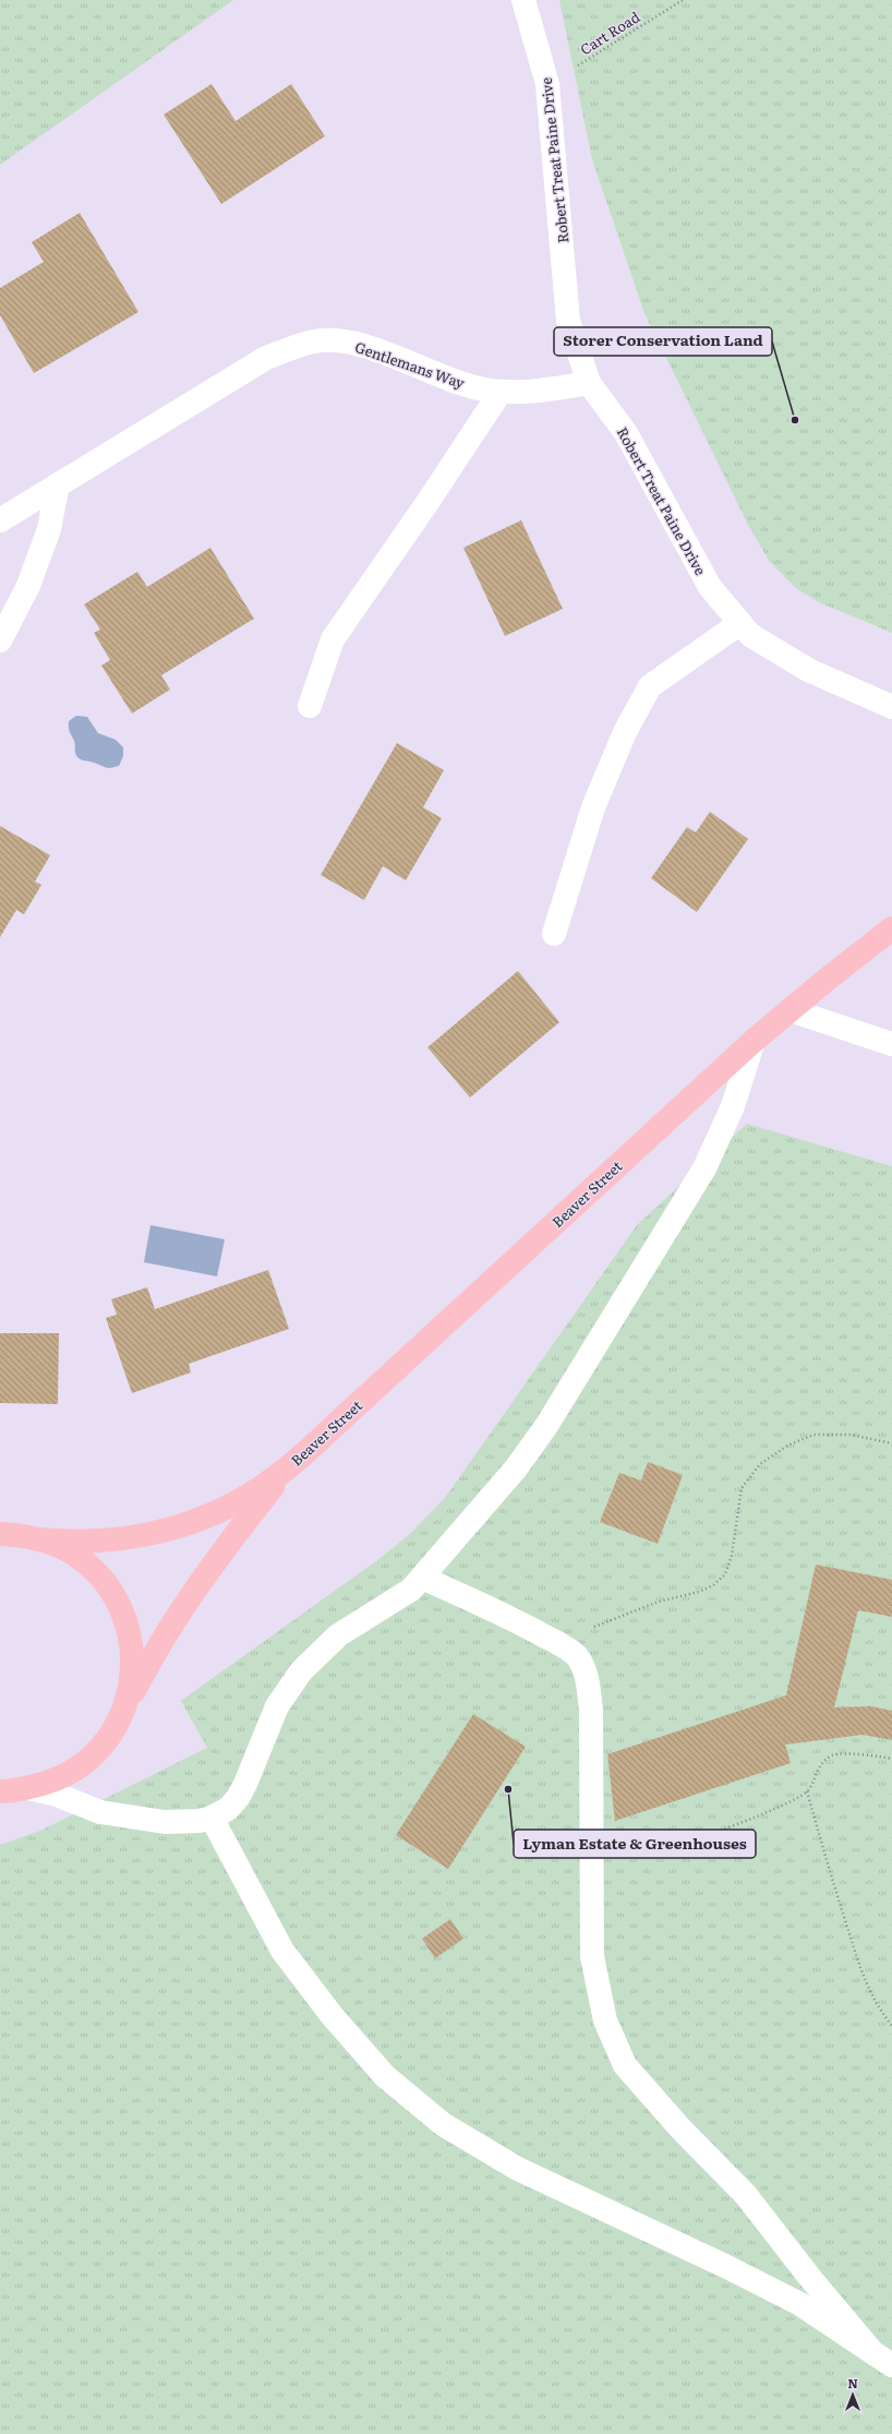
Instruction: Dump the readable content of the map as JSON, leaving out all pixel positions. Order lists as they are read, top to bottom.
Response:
{
  "streets": {
    "main road": ["Beaver Street"],
    "street": ["Robert Treat Paine Drive", "Gentlemans Way"],
    "path": ["Cart Road"]
  },
  "crossings": [
    ["Cart Road", "Robert Treat Paine Drive"],
    ["Robert Treat Paine Drive", "Gentlemans Way"]
  ],
  "places": ["Storer Conservation Land", "Lyman Estate & Greenhouses"],
  "north": "top"
}
